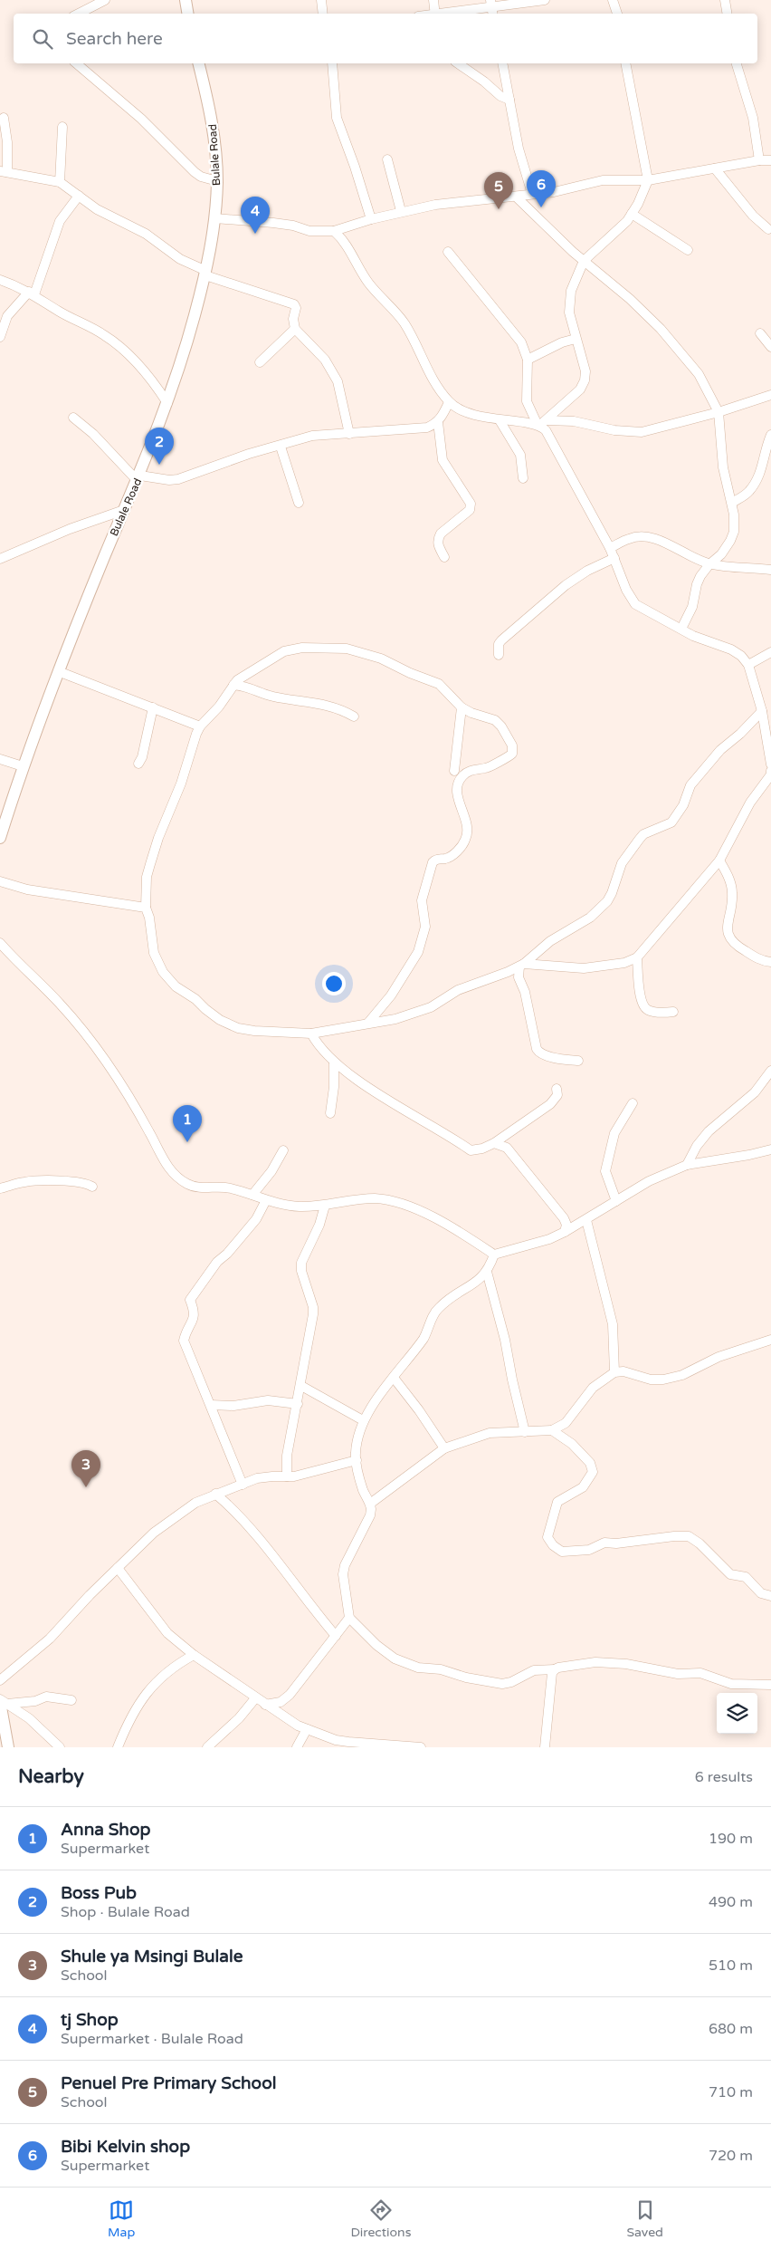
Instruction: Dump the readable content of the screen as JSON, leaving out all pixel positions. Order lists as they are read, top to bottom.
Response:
{
  "streets": {
    "street": ["Bulale Road"]
  },
  "page": {
    "search": "Search here",
    "pins": [
      "6",
      "5",
      "4",
      "2",
      "1",
      "3"
    ],
    "heading": ["Nearby", "6 results"],
    "list": [
      {
        "mark": "1",
        "name": "Anna Shop",
        "note": "Supermarket",
        "value": "190 m"
      },
      {
        "mark": "2",
        "name": "Boss Pub",
        "note": "Shop · Bulale Road",
        "value": "490 m"
      },
      {
        "mark": "3",
        "name": "Shule ya Msingi Bulale",
        "note": "School",
        "value": "510 m"
      },
      {
        "mark": "4",
        "name": "tj Shop",
        "note": "Supermarket · Bulale Road",
        "value": "680 m"
      },
      {
        "mark": "5",
        "name": "Penuel Pre Primary School",
        "note": "School",
        "value": "710 m"
      },
      {
        "mark": "6",
        "name": "Bibi Kelvin shop",
        "note": "Supermarket",
        "value": "720 m"
      }
    ],
    "nav": ["Map", "Directions", "Saved"]
  }
}
